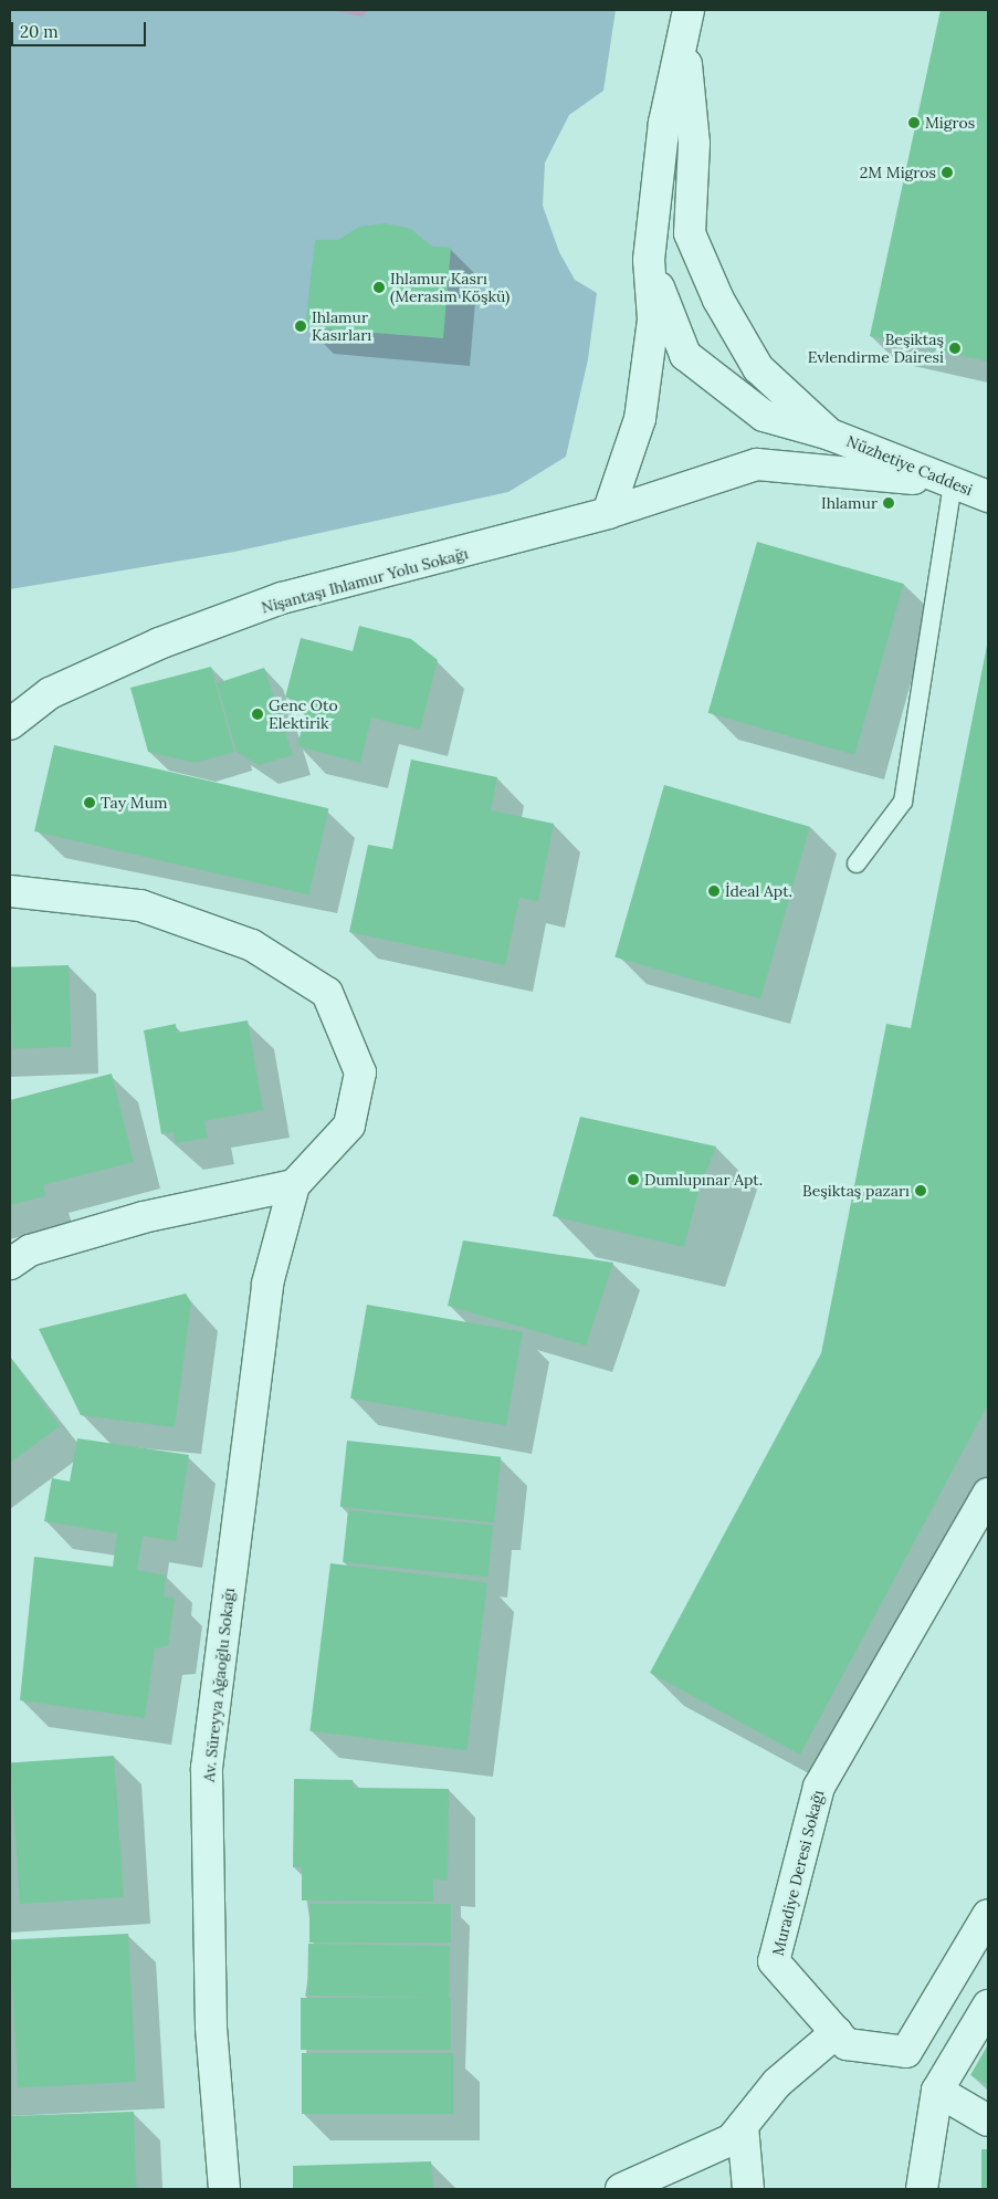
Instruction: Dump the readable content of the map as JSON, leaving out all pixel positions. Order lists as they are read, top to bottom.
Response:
{
  "streets": {
    "street": [
      "Nüzhetiye Caddesi",
      "Nişantaşı Ihlamur Yolu Sokağı",
      "Av. Süreyya Ağaoğlu Sokağı",
      "Muradiye Deresi Sokağı"
    ]
  },
  "crossings": [
    ["Nüzhetiye Caddesi", "Nişantaşı Ihlamur Yolu Sokağı"]
  ],
  "places": [
    "Migros",
    "2M Migros",
    "Ihlamur Kasrı (Merasim Köşkü)",
    "Ihlamur Kasırları",
    "Beşiktaş Evlendirme Dairesi",
    "Ihlamur",
    "Genc Oto Elektirik",
    "Tay Mum",
    "İdeal Apt.",
    "Dumlupınar Apt.",
    "Beşiktaş pazarı"
  ],
  "scale_bar": "20 m"
}
